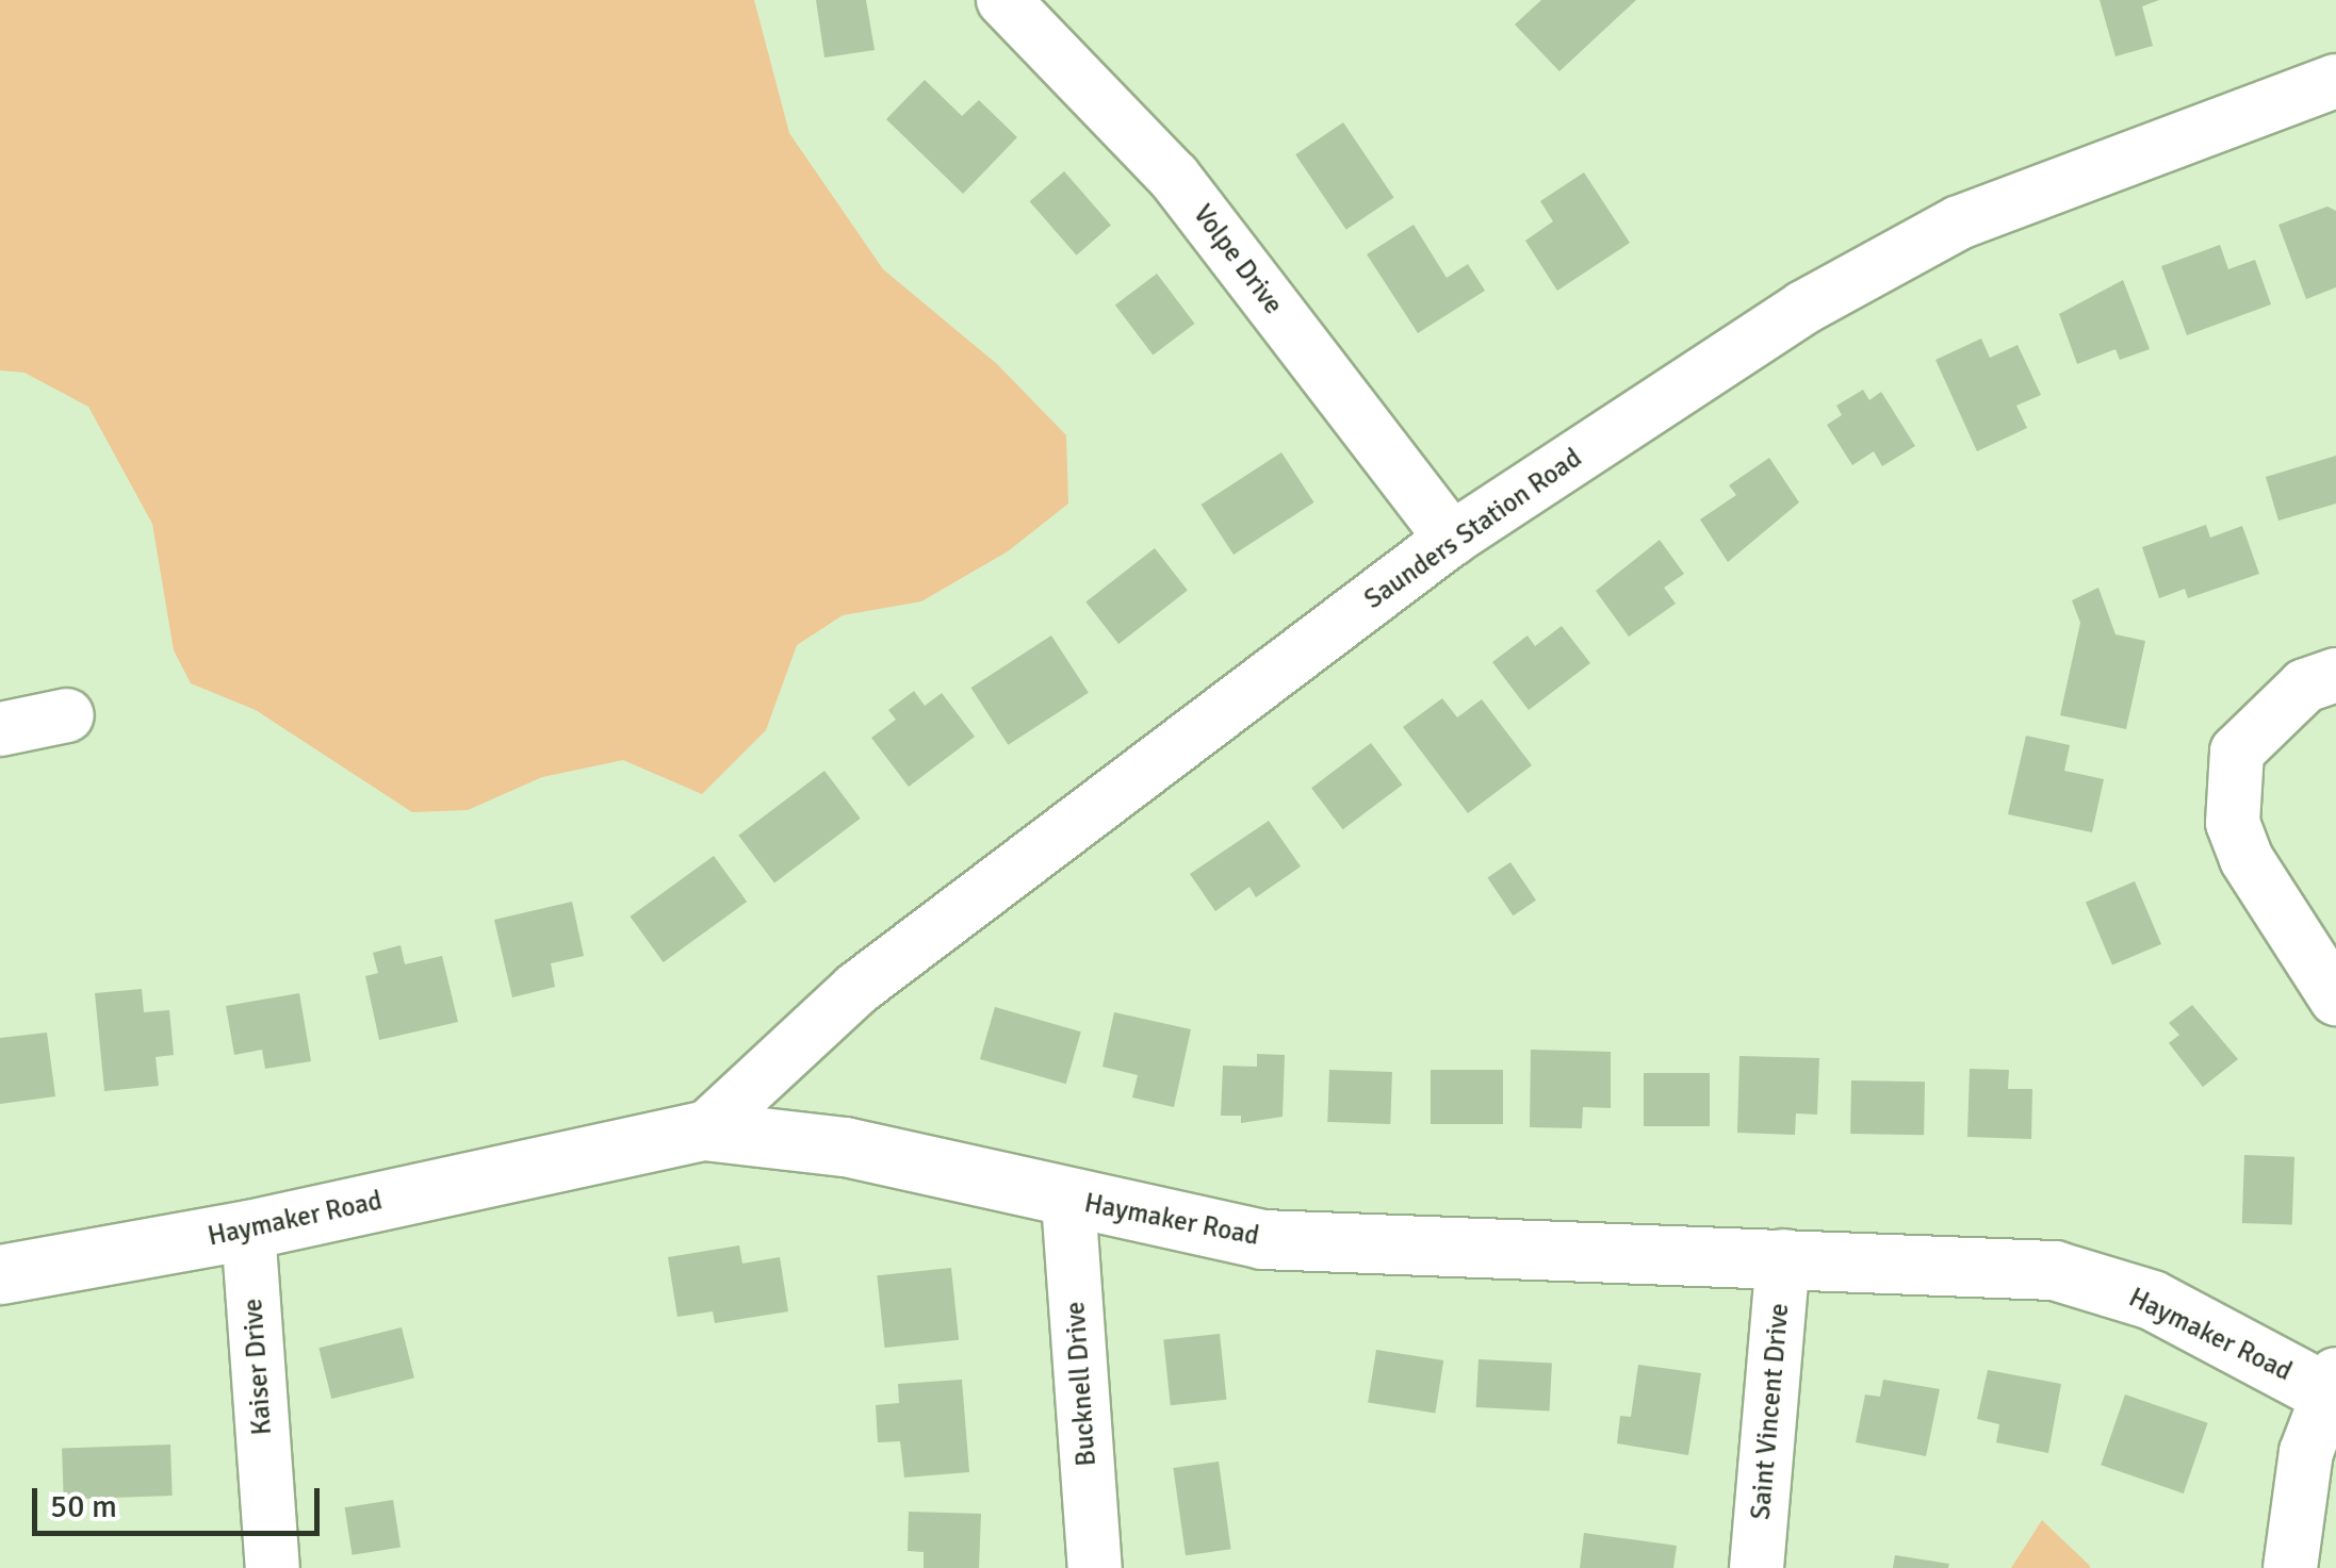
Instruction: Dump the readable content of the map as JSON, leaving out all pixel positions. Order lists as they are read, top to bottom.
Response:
{
  "streets": {
    "main road": ["Haymaker Road"],
    "street": [
      "Volpe Drive",
      "Saunders Station Road",
      "Kaiser Drive",
      "Bucknell Drive",
      "Saint Vincent Drive"
    ]
  },
  "crossings": [
    ["Volpe Drive", "Saunders Station Road"],
    ["Saunders Station Road", "Haymaker Road"],
    ["Haymaker Road", "Kaiser Drive"],
    ["Haymaker Road", "Bucknell Drive"],
    ["Haymaker Road", "Saint Vincent Drive"]
  ],
  "scale_bar": "50 m"
}
